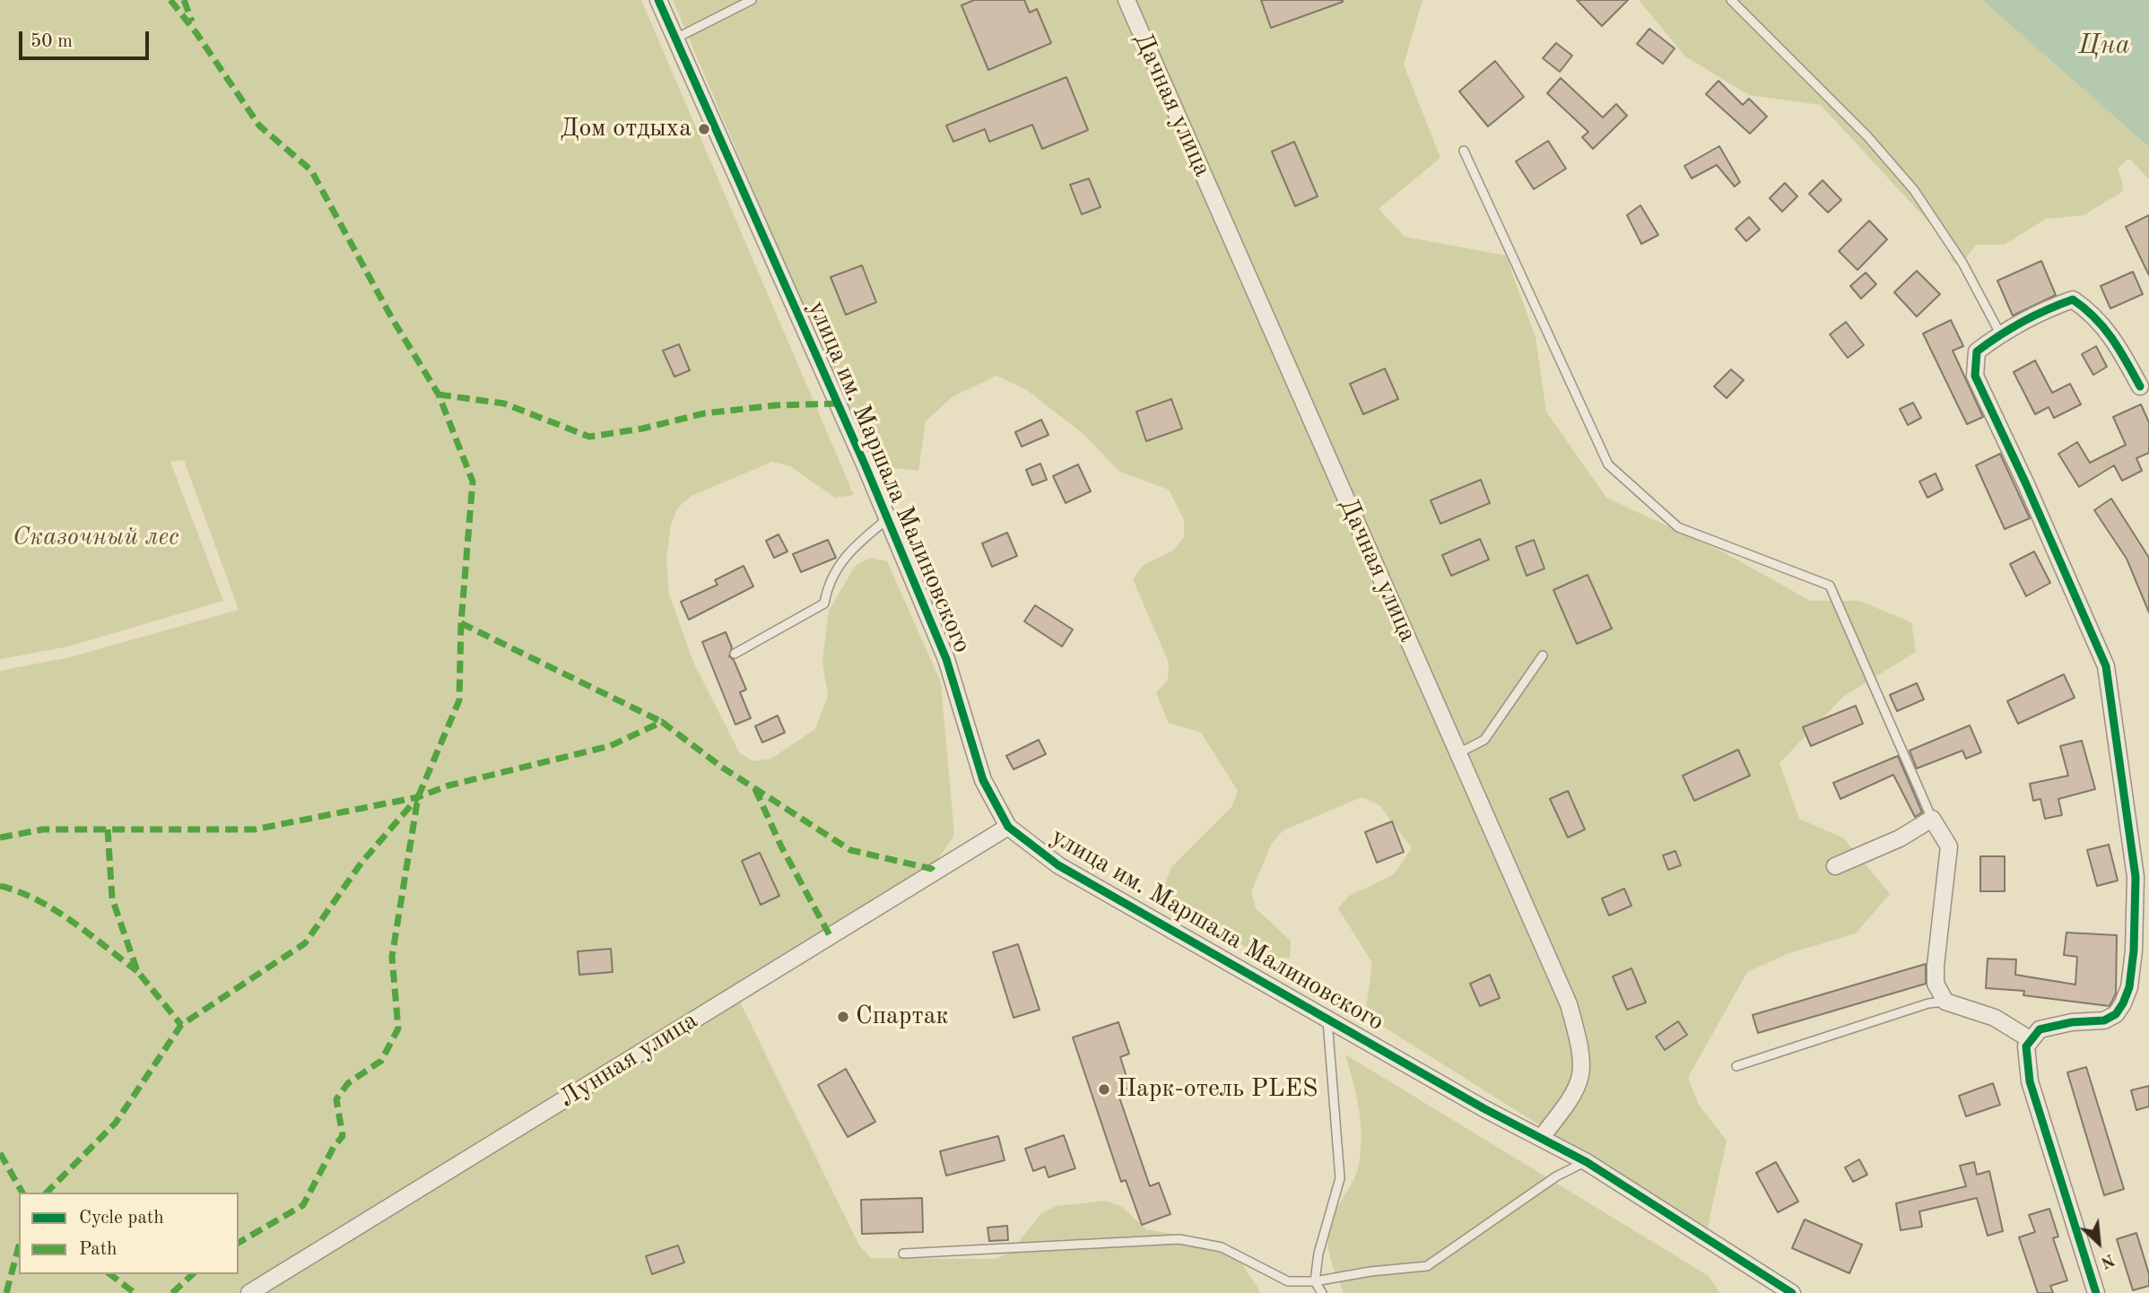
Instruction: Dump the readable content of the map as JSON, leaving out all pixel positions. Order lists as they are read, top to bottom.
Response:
{
  "streets": {
    "street": ["Дачная улица", "улица им. Маршала Малиновского", "Лунная улица"]
  },
  "crossings": [
    ["Дачная улица", "улица им. Маршала Малиновского"],
    ["улица им. Маршала Малиновского", "Лунная улица"]
  ],
  "water": ["Цна"],
  "parks": ["Сказочный лес"],
  "places": ["Дом отдыха", "Спартак", "Парк-отель PLES"],
  "legend": ["Cycle path", "Path"],
  "scale_bar": "50 m",
  "north": "bottom right"
}
